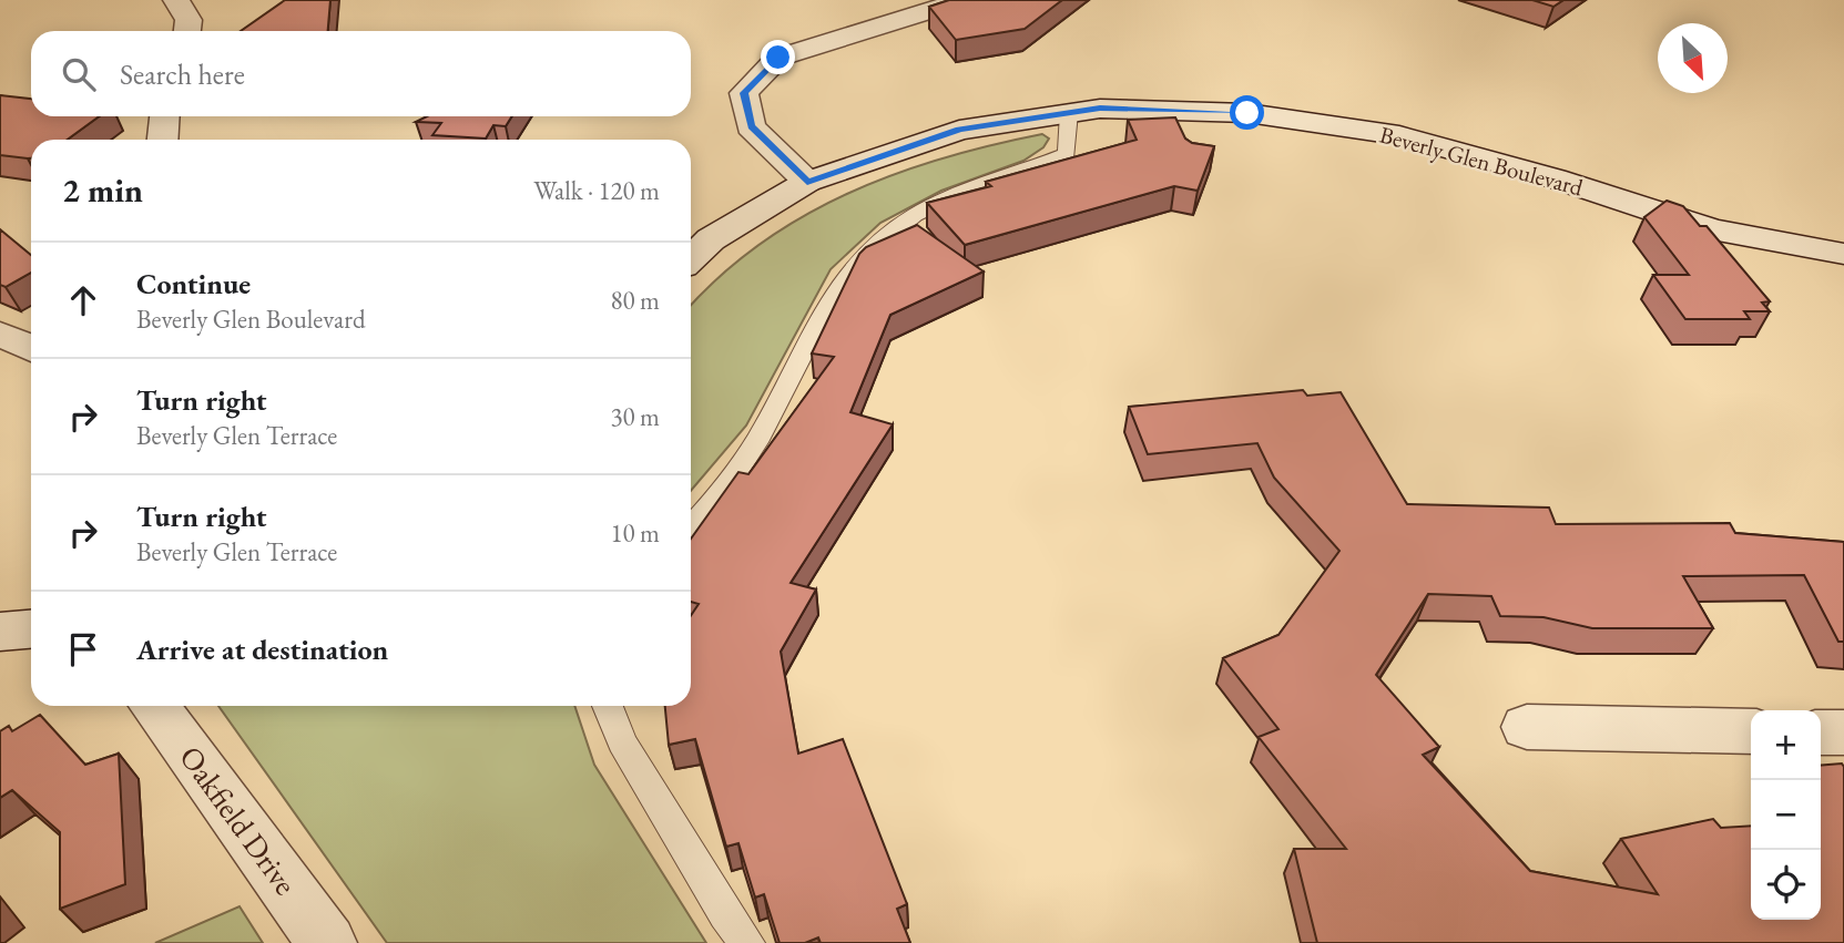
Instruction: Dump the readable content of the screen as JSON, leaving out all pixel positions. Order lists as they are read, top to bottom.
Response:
{
  "streets": {
    "main road": ["Beverly Glen Boulevard", "Oakfield Drive"]
  },
  "north": "bottom right",
  "page": {
    "search": "Search here",
    "heading": ["2 min", "Walk · 120 m"],
    "list": [
      ["Continue", "Beverly Glen Boulevard", "80 m"],
      ["Turn right", "Beverly Glen Terrace", "30 m"],
      ["Turn right", "Beverly Glen Terrace", "10 m"],
      "Arrive at destination"
    ],
    "map_buttons": ["+", "−"]
  }
}
